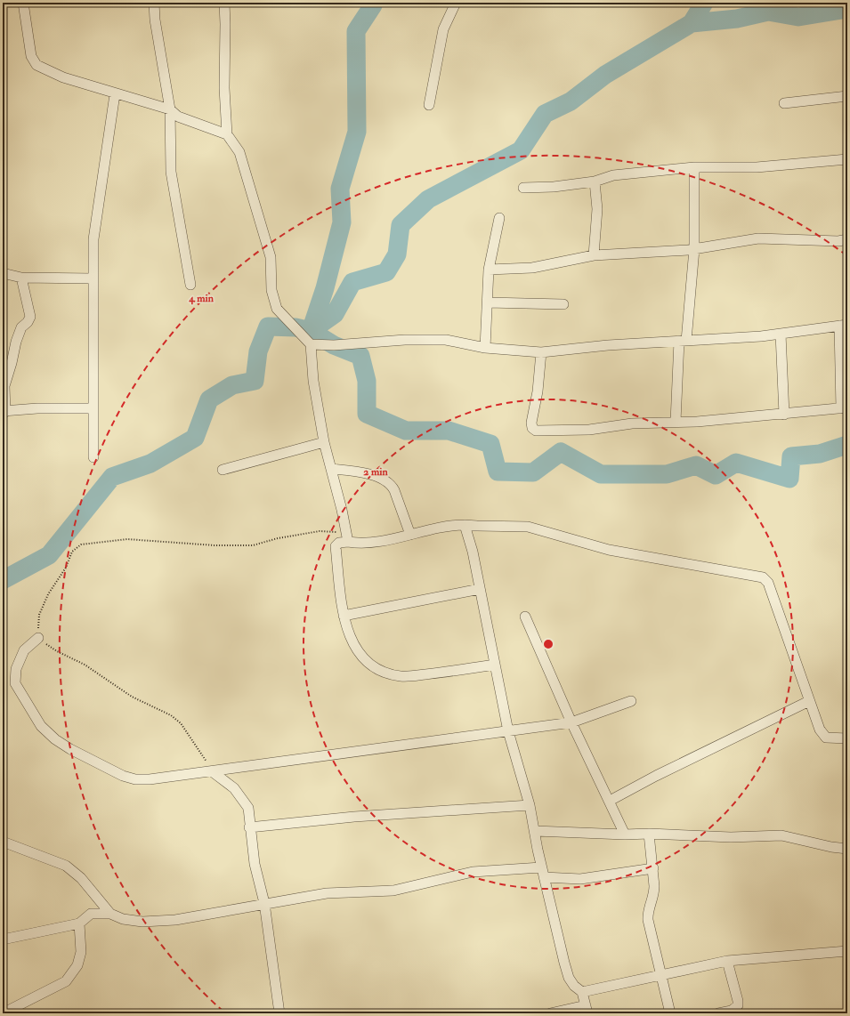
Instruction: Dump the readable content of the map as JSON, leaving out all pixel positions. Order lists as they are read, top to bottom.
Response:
{
  "rings": ["4 min", "2 min"]
}
